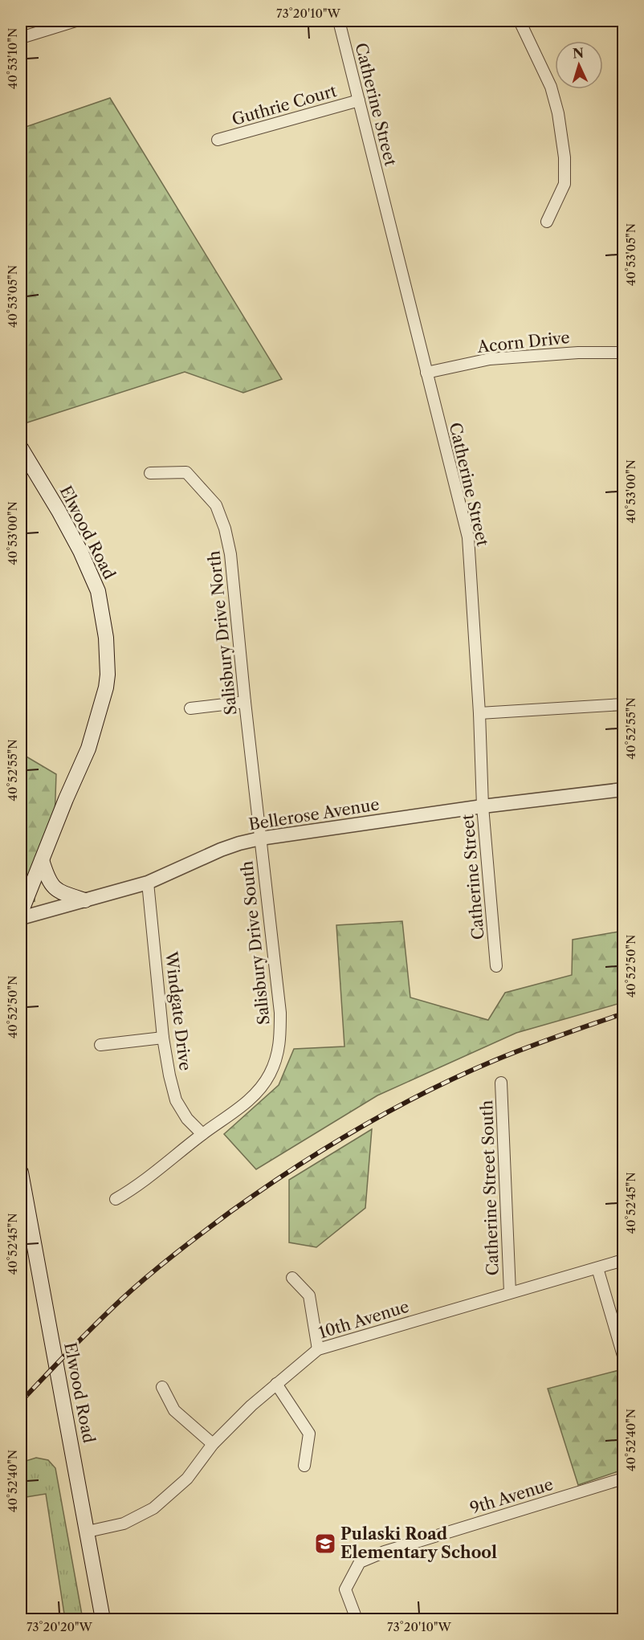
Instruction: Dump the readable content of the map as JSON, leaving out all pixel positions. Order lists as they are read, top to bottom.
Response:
{
  "streets": {
    "main road": ["Elwood Road"],
    "street": [
      "Catherine Street",
      "Guthrie Court",
      "Acorn Drive",
      "Salisbury Drive North",
      "Bellerose Avenue",
      "Salisbury Drive South",
      "Windgate Drive",
      "Catherine Street South",
      "10th Avenue",
      "9th Avenue"
    ]
  },
  "crossings": [
    ["Catherine Street", "Guthrie Court"],
    ["Catherine Street", "Acorn Drive"],
    ["Catherine Street", "Bellerose Avenue"],
    ["Elwood Road", "10th Avenue"],
    ["Salisbury Drive North", "Bellerose Avenue"],
    ["Salisbury Drive North", "Salisbury Drive South"],
    ["Bellerose Avenue", "Salisbury Drive South"],
    ["Bellerose Avenue", "Windgate Drive"],
    ["Salisbury Drive South", "Windgate Drive"],
    ["Catherine Street South", "10th Avenue"]
  ],
  "places": {
    "school or university": ["Pulaski Road Elementary School"]
  },
  "north": "top",
  "coordinates": [
    "73°20'10\"W",
    "40°53'10\"N",
    "40°53'05\"N",
    "40°53'00\"N",
    "40°52'55\"N",
    "40°52'50\"N",
    "40°52'45\"N",
    "40°52'40\"N",
    "73°20'20\"W"
  ]
}
